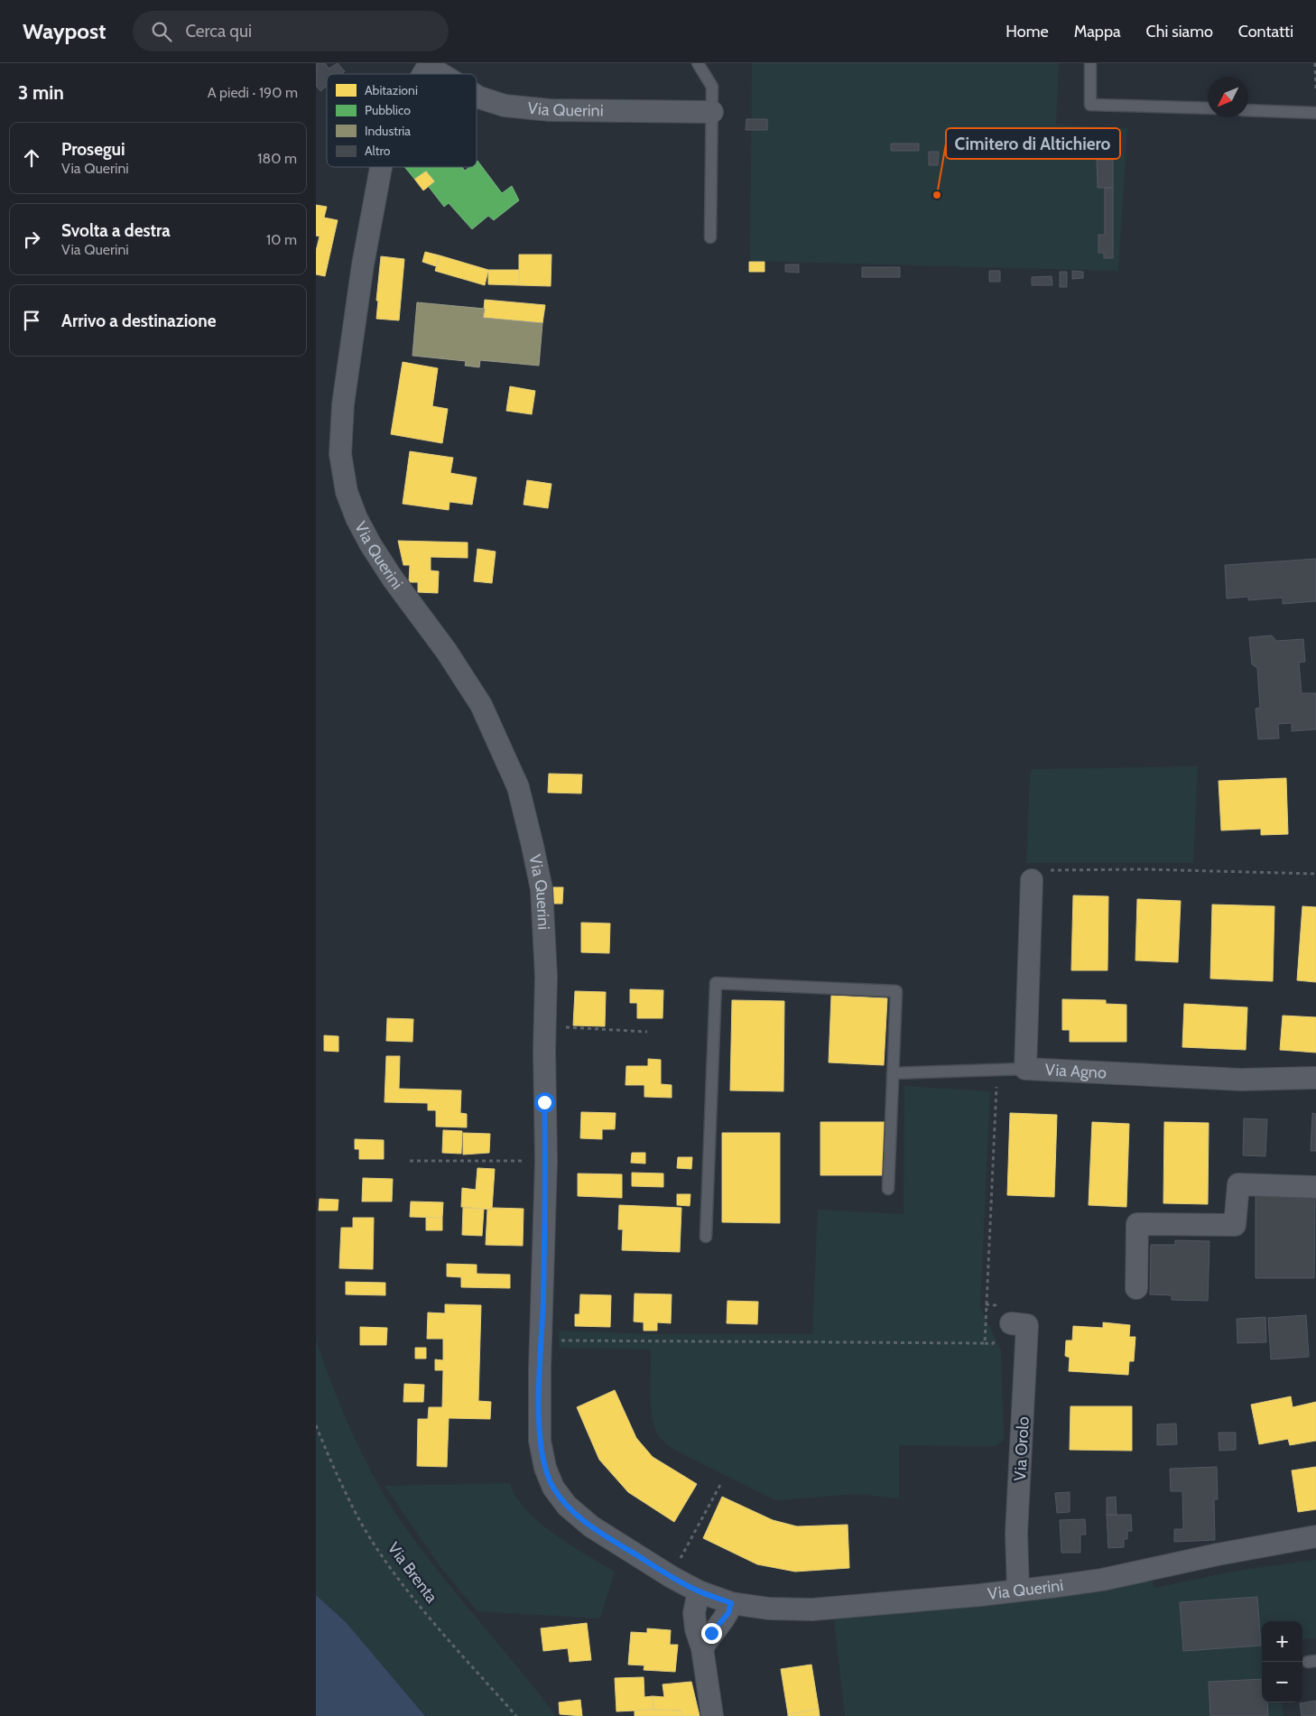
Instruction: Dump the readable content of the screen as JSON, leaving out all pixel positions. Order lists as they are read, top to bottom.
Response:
{
  "streets": {
    "street": ["Via Querini", "Via Agno", "Via Orolo"],
    "path": ["Via Brenta"]
  },
  "crossings": [
    ["Via Querini", "Via Orolo"]
  ],
  "places": ["Cimitero di Altichiero"],
  "legend": [
    "Abitazioni",
    "Pubblico",
    "Industria",
    "Altro"
  ],
  "north": "bottom left",
  "page": {
    "header": "Waypost",
    "search": "Cerca qui",
    "nav": [
      "Home",
      "Mappa",
      "Chi siamo",
      "Contatti"
    ],
    "heading": ["3 min", "A piedi · 190 m"],
    "list": [
      ["Prosegui", "Via Querini", "180 m"],
      ["Svolta a destra", "Via Querini", "10 m"],
      "Arrivo a destinazione"
    ],
    "map_buttons": ["+", "−"]
  }
}
